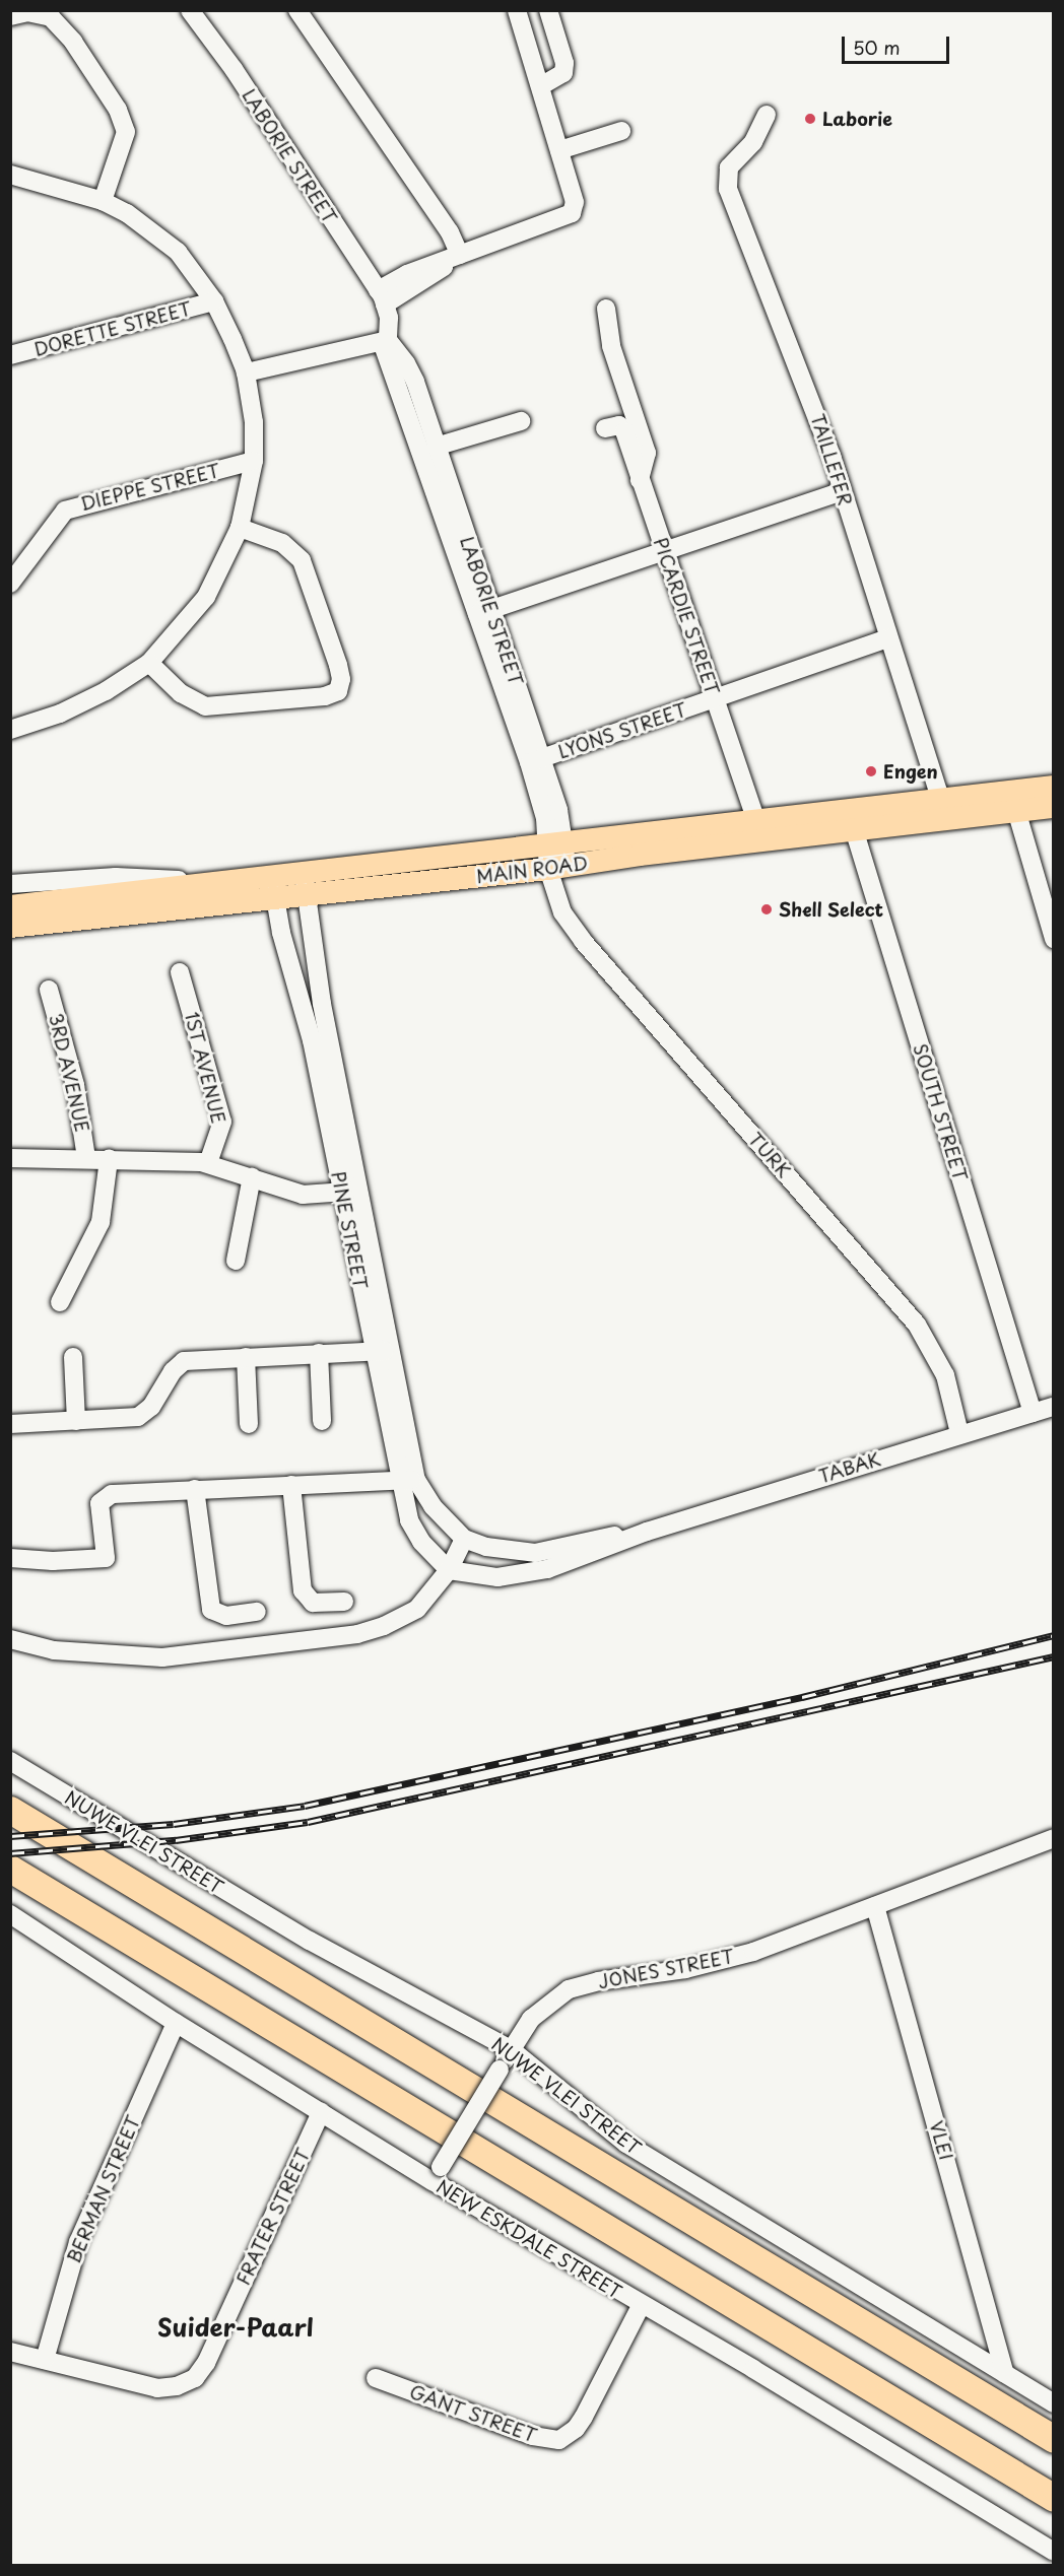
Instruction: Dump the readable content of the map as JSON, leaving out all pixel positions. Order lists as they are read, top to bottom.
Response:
{
  "streets": {
    "main road": ["MAIN ROAD"],
    "street": [
      "LABORIE STREET",
      "DORETTE STREET",
      "TAILLEFER",
      "DIEPPE STREET",
      "PICARDIE STREET",
      "LYONS STREET",
      "1ST AVENUE",
      "3RD AVENUE",
      "SOUTH STREET",
      "TURK",
      "PINE STREET",
      "TABAK",
      "NUWE VLEI STREET",
      "JONES STREET",
      "VLEI",
      "BERMAN STREET",
      "FRATER STREET",
      "NEW ESKDALE STREET",
      "GANT STREET"
    ]
  },
  "crossings": [
    ["LABORIE STREET", "LYONS STREET"],
    ["LABORIE STREET", "MAIN ROAD"],
    ["LABORIE STREET", "TURK"],
    ["TAILLEFER", "LYONS STREET"],
    ["TAILLEFER", "MAIN ROAD"],
    ["PICARDIE STREET", "LYONS STREET"],
    ["PICARDIE STREET", "MAIN ROAD"],
    ["MAIN ROAD", "SOUTH STREET"],
    ["MAIN ROAD", "TURK"],
    ["MAIN ROAD", "PINE STREET"],
    ["SOUTH STREET", "TABAK"],
    ["TURK", "TABAK"],
    ["PINE STREET", "TABAK"],
    ["NUWE VLEI STREET", "JONES STREET"],
    ["NUWE VLEI STREET", "VLEI"],
    ["JONES STREET", "VLEI"],
    ["JONES STREET", "NEW ESKDALE STREET"],
    ["BERMAN STREET", "FRATER STREET"],
    ["BERMAN STREET", "NEW ESKDALE STREET"],
    ["FRATER STREET", "NEW ESKDALE STREET"],
    ["NEW ESKDALE STREET", "GANT STREET"]
  ],
  "districts": ["Suider-Paarl"],
  "places": ["Laborie", "Engen", "Shell Select"],
  "scale_bar": "50 m"
}
